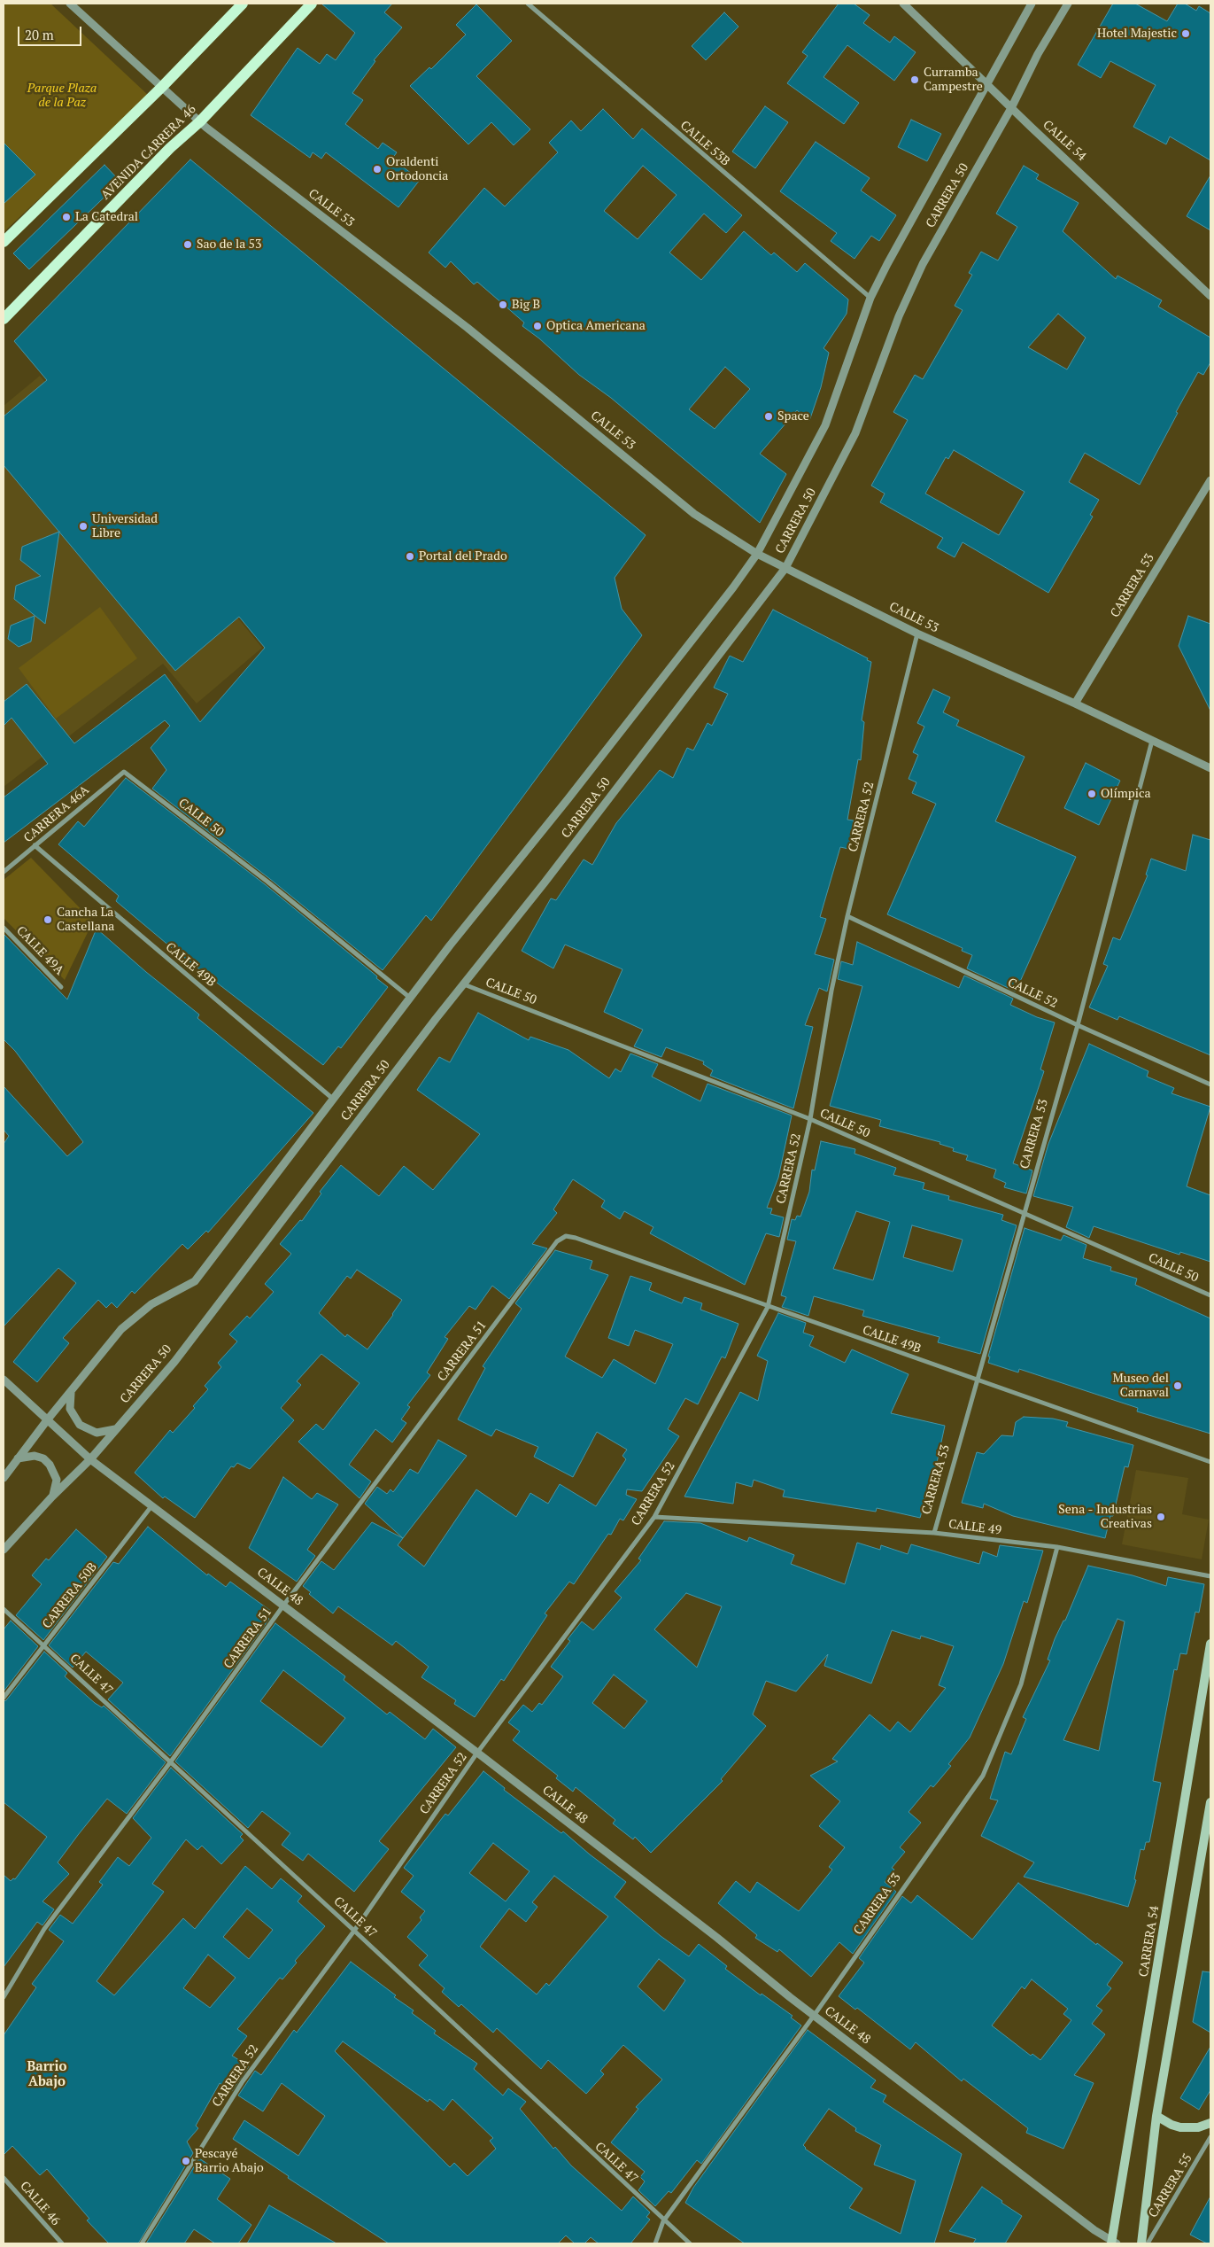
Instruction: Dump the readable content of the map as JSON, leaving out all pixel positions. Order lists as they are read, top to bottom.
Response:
{
  "streets": {
    "main road": ["AVENIDA CARRERA 46", "CARRERA 54"],
    "street": [
      "CALLE 54",
      "CALLE 53B",
      "CARRERA 50",
      "CALLE 53",
      "CARRERA 53",
      "CARRERA 46A",
      "CARRERA 52",
      "CALLE 50",
      "CALLE 49A",
      "CALLE 49B",
      "CALLE 52",
      "CARRERA 51",
      "CALLE 49",
      "CALLE 48",
      "CARRERA 50B",
      "CALLE 47",
      "CARRERA 55",
      "CALLE 46"
    ]
  },
  "crossings": [
    ["CALLE 54", "CARRERA 50"],
    ["CALLE 53B", "CARRERA 50"],
    ["AVENIDA CARRERA 46", "CALLE 53"],
    ["CARRERA 50", "CALLE 53"],
    ["CARRERA 50", "CALLE 50"],
    ["CARRERA 50", "CALLE 49B"],
    ["CARRERA 50", "CALLE 48"],
    ["CALLE 53", "CARRERA 53"],
    ["CALLE 53", "CARRERA 52"],
    ["CARRERA 53", "CALLE 50"],
    ["CARRERA 53", "CALLE 49B"],
    ["CARRERA 53", "CALLE 52"],
    ["CARRERA 53", "CALLE 49"],
    ["CARRERA 53", "CALLE 48"],
    ["CARRERA 53", "CALLE 47"],
    ["CARRERA 46A", "CALLE 50"],
    ["CARRERA 46A", "CALLE 49B"],
    ["CARRERA 52", "CALLE 50"],
    ["CARRERA 52", "CALLE 49B"],
    ["CARRERA 52", "CALLE 52"],
    ["CARRERA 52", "CALLE 49"],
    ["CARRERA 52", "CALLE 48"],
    ["CARRERA 52", "CALLE 47"],
    ["CALLE 49B", "CARRERA 51"],
    ["CARRERA 51", "CALLE 48"],
    ["CARRERA 51", "CALLE 47"],
    ["CALLE 48", "CARRERA 50B"],
    ["CALLE 48", "CARRERA 54"],
    ["CARRERA 50B", "CALLE 47"]
  ],
  "districts": ["Barrio Abajo"],
  "parks": ["Parque Plaza de la Paz"],
  "places": [
    "Hotel Majestic",
    "Curramba Campestre",
    "Oraldenti Ortodoncia",
    "La Catedral",
    "Sao de la 53",
    "Big B",
    "Optica Americana",
    "Space",
    "Universidad Libre",
    "Portal del Prado",
    "Olímpica",
    "Cancha La Castellana",
    "Museo del Carnaval",
    "Sena - Industrias Creativas",
    "Pescayé Barrio Abajo"
  ],
  "scale_bar": "20 m"
}
